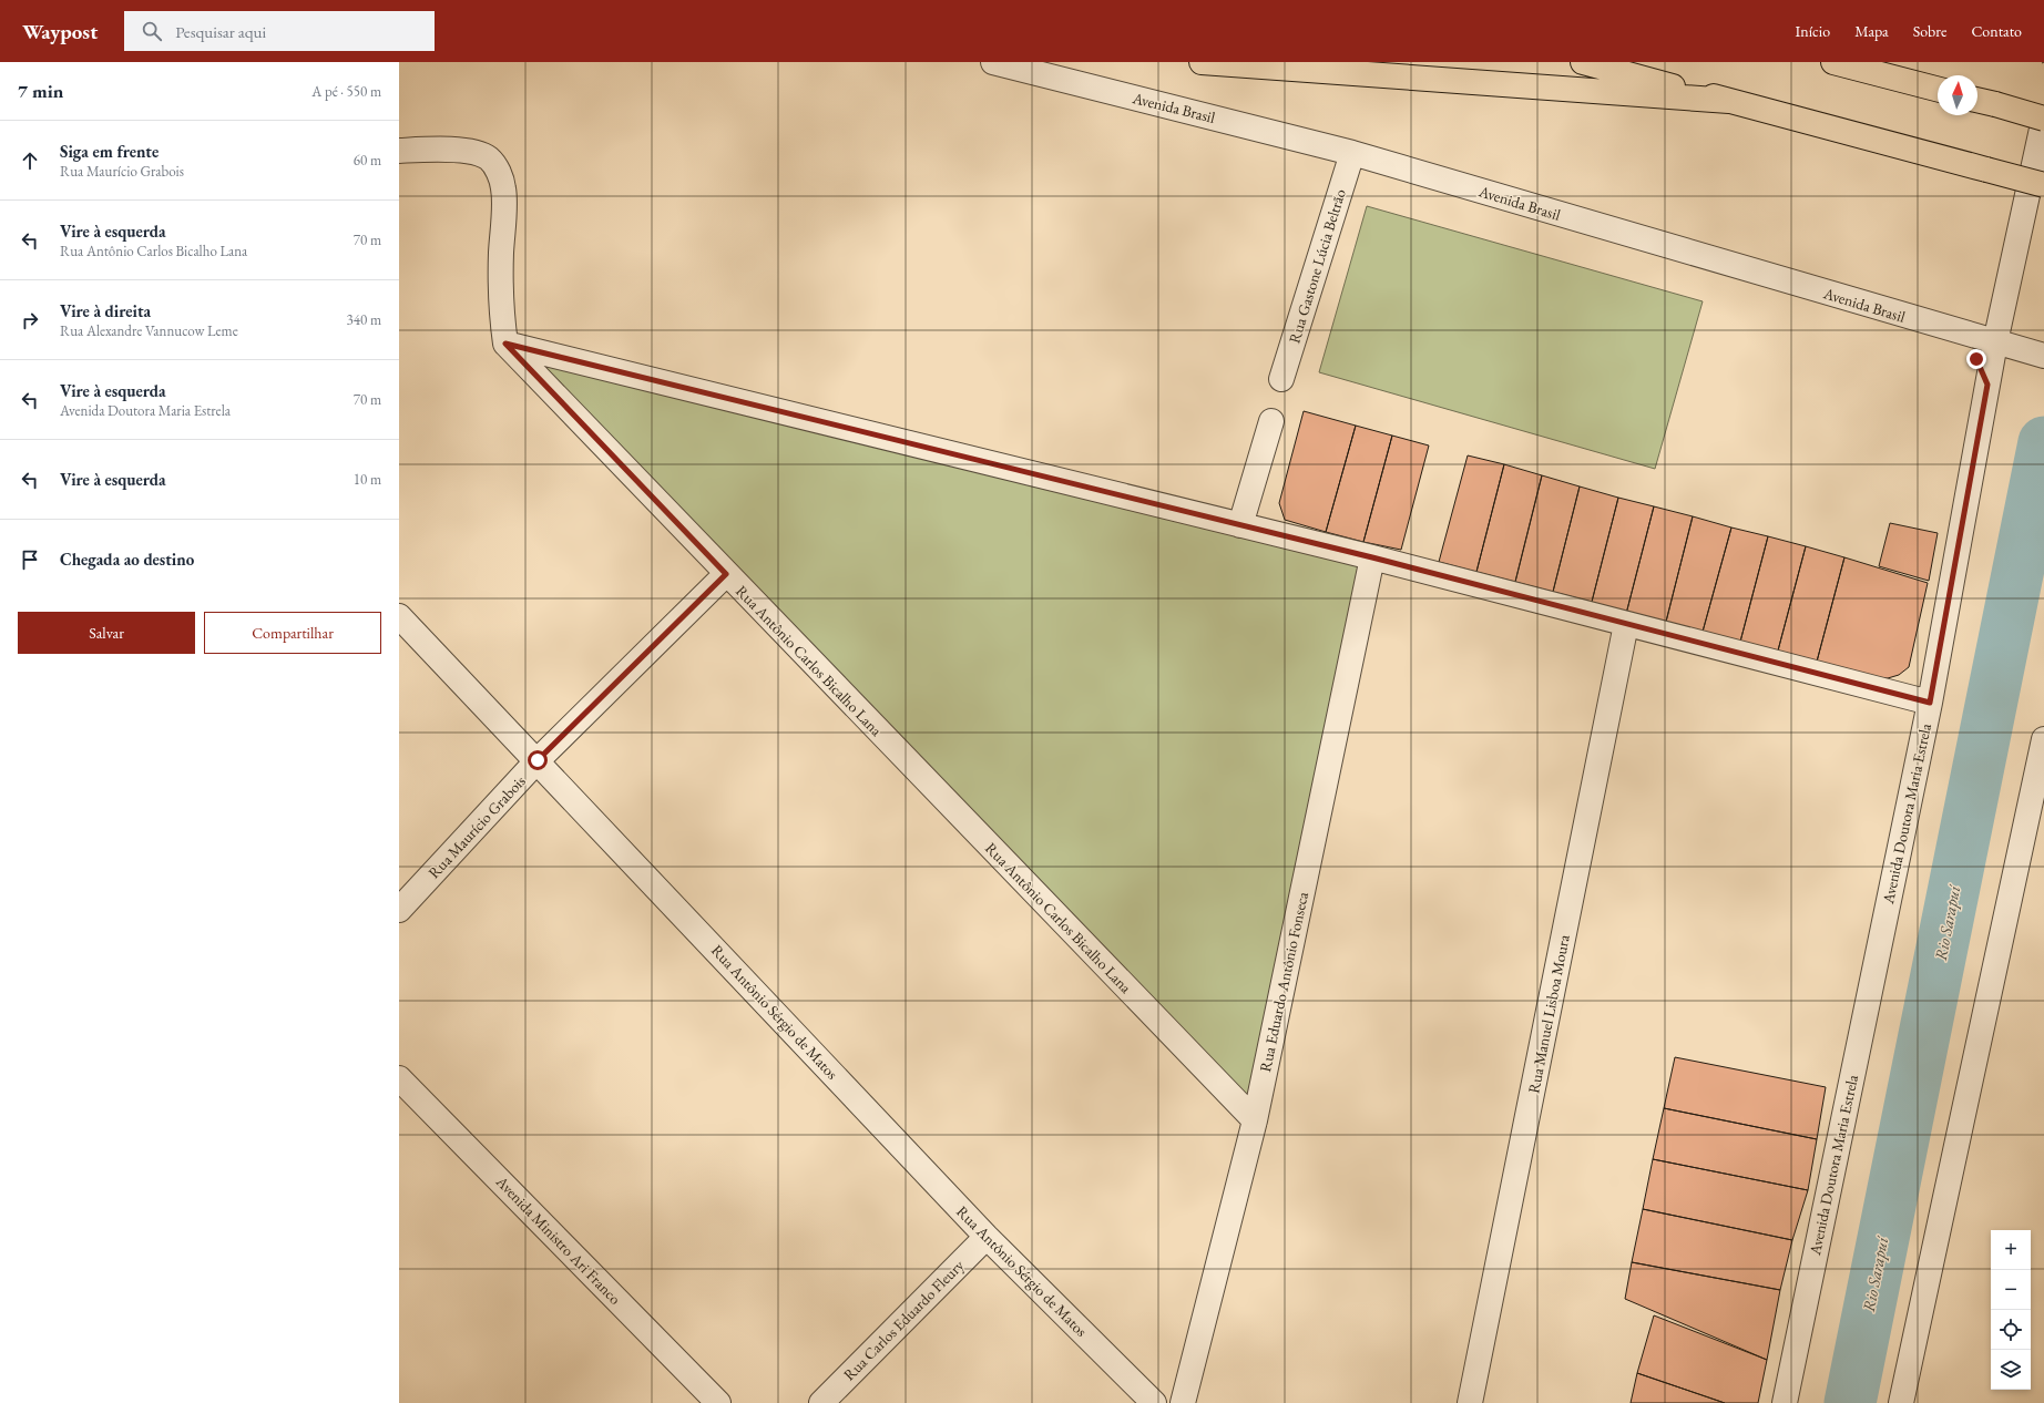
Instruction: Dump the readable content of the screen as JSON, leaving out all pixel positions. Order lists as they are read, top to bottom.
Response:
{
  "streets": {
    "street": [
      "Avenida Brasil",
      "Rua Gastone Lúcia Beltrão",
      "Rua Antônio Carlos Bicalho Lana",
      "Avenida Doutora Maria Estrela",
      "Rua Maurício Grabois",
      "Rua Eduardo Antônio Fonseca",
      "Rua Antônio Sérgio de Matos",
      "Rua Manuel Lisboa Moura",
      "Avenida Ministro Ari Franco",
      "Rua Carlos Eduardo Fleury"
    ]
  },
  "crossings": [
    ["Avenida Brasil", "Rua Gastone Lúcia Beltrão"],
    ["Avenida Brasil", "Avenida Doutora Maria Estrela"],
    ["Rua Antônio Carlos Bicalho Lana", "Rua Maurício Grabois"],
    ["Rua Antônio Carlos Bicalho Lana", "Rua Eduardo Antônio Fonseca"],
    ["Rua Maurício Grabois", "Rua Antônio Sérgio de Matos"],
    ["Rua Antônio Sérgio de Matos", "Rua Carlos Eduardo Fleury"]
  ],
  "water": ["Rio Sarapuí"],
  "north": "top",
  "page": {
    "header": "Waypost",
    "search": "Pesquisar aqui",
    "nav": [
      "Início",
      "Mapa",
      "Sobre",
      "Contato"
    ],
    "heading": ["7 min", "A pé · 550 m"],
    "list": [
      ["Siga em frente", "Rua Maurício Grabois", "60 m"],
      ["Vire à esquerda", "Rua Antônio Carlos Bicalho Lana", "70 m"],
      ["Vire à direita", "Rua Alexandre Vannucow Leme", "340 m"],
      ["Vire à esquerda", "Avenida Doutora Maria Estrela", "70 m"],
      ["Vire à esquerda", "10 m"],
      "Chegada ao destino"
    ],
    "buttons": ["Salvar", "Compartilhar"],
    "map_buttons": ["+", "−"]
  }
}
